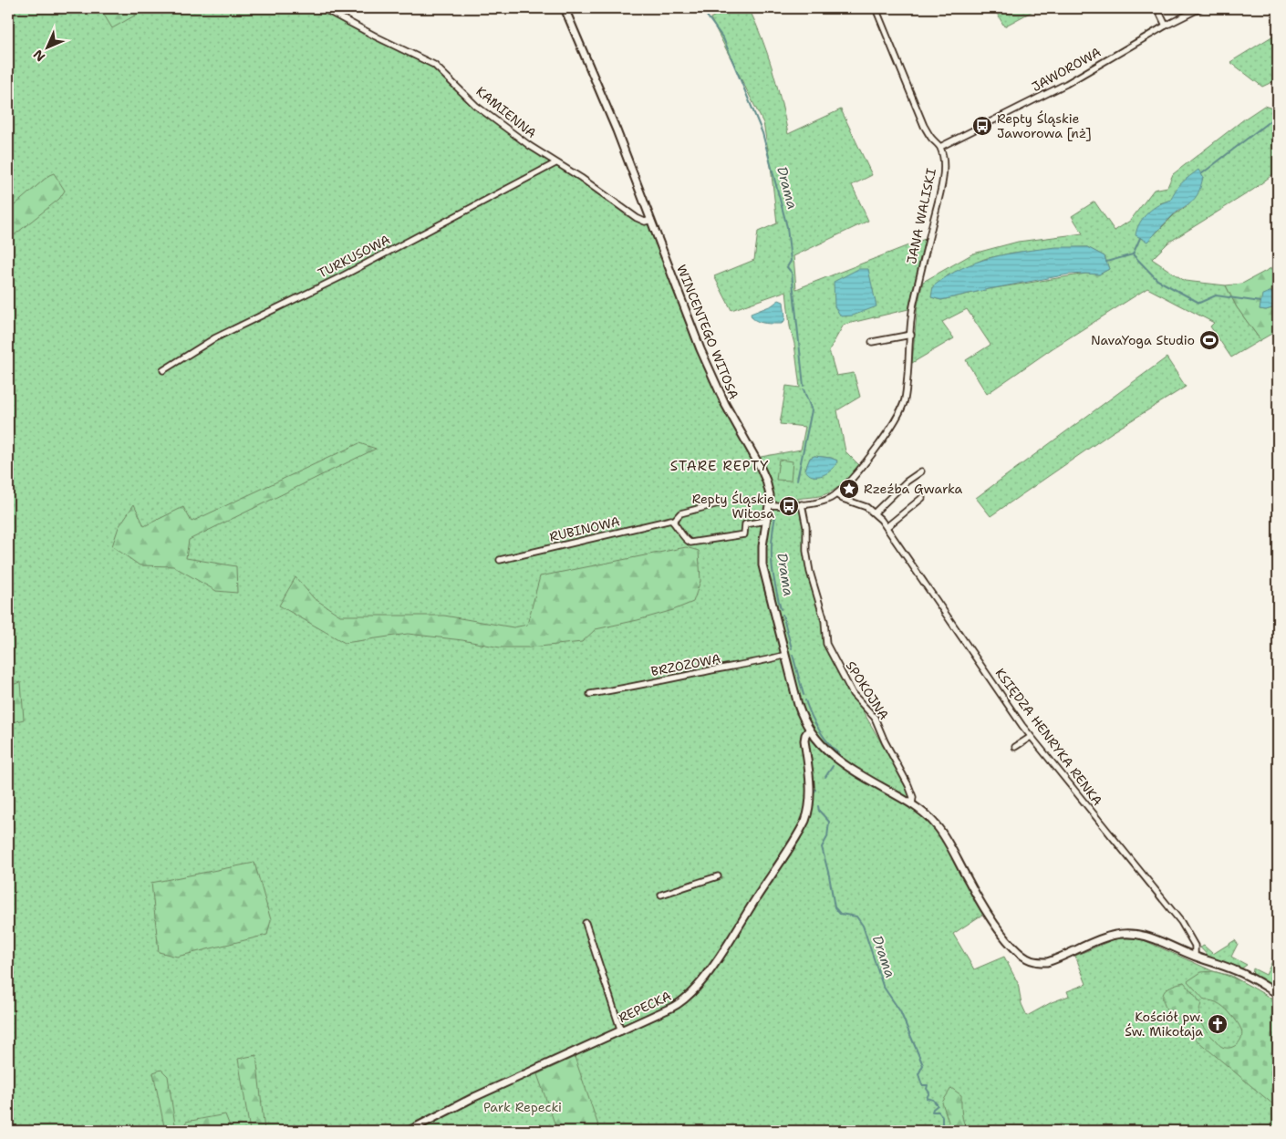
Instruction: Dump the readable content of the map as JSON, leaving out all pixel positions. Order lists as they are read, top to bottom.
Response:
{
  "streets": {
    "street": [
      "JAWOROWA",
      "KAMIENNA",
      "JANA WALISKI",
      "TURKUSOWA",
      "WINCENTEGO WITOSA",
      "RUBINOWA",
      "BRZOZOWA",
      "SPOKOJNA",
      "KSIĘDZA HENRYKA RENKA",
      "REPECKA"
    ]
  },
  "crossings": [
    ["JAWOROWA", "JANA WALISKI"],
    ["KAMIENNA", "TURKUSOWA"],
    ["KAMIENNA", "WINCENTEGO WITOSA"],
    ["JANA WALISKI", "WINCENTEGO WITOSA"],
    ["JANA WALISKI", "SPOKOJNA"],
    ["JANA WALISKI", "KSIĘDZA HENRYKA RENKA"],
    ["WINCENTEGO WITOSA", "BRZOZOWA"],
    ["WINCENTEGO WITOSA", "SPOKOJNA"],
    ["WINCENTEGO WITOSA", "KSIĘDZA HENRYKA RENKA"],
    ["WINCENTEGO WITOSA", "REPECKA"]
  ],
  "districts": ["STARE REPTY"],
  "water": ["Drama"],
  "parks": ["Park Repecki"],
  "places": {
    "bus stop": ["Repty Śląskie Jaworowa [nż]", "Repty Śląskie Witosa"],
    "sports": ["NavaYoga Studio"],
    "place": ["Rzeźba Gwarka"],
    "church": ["Kościół pw. Św. Mikołaja"]
  },
  "north": "bottom left"
}
